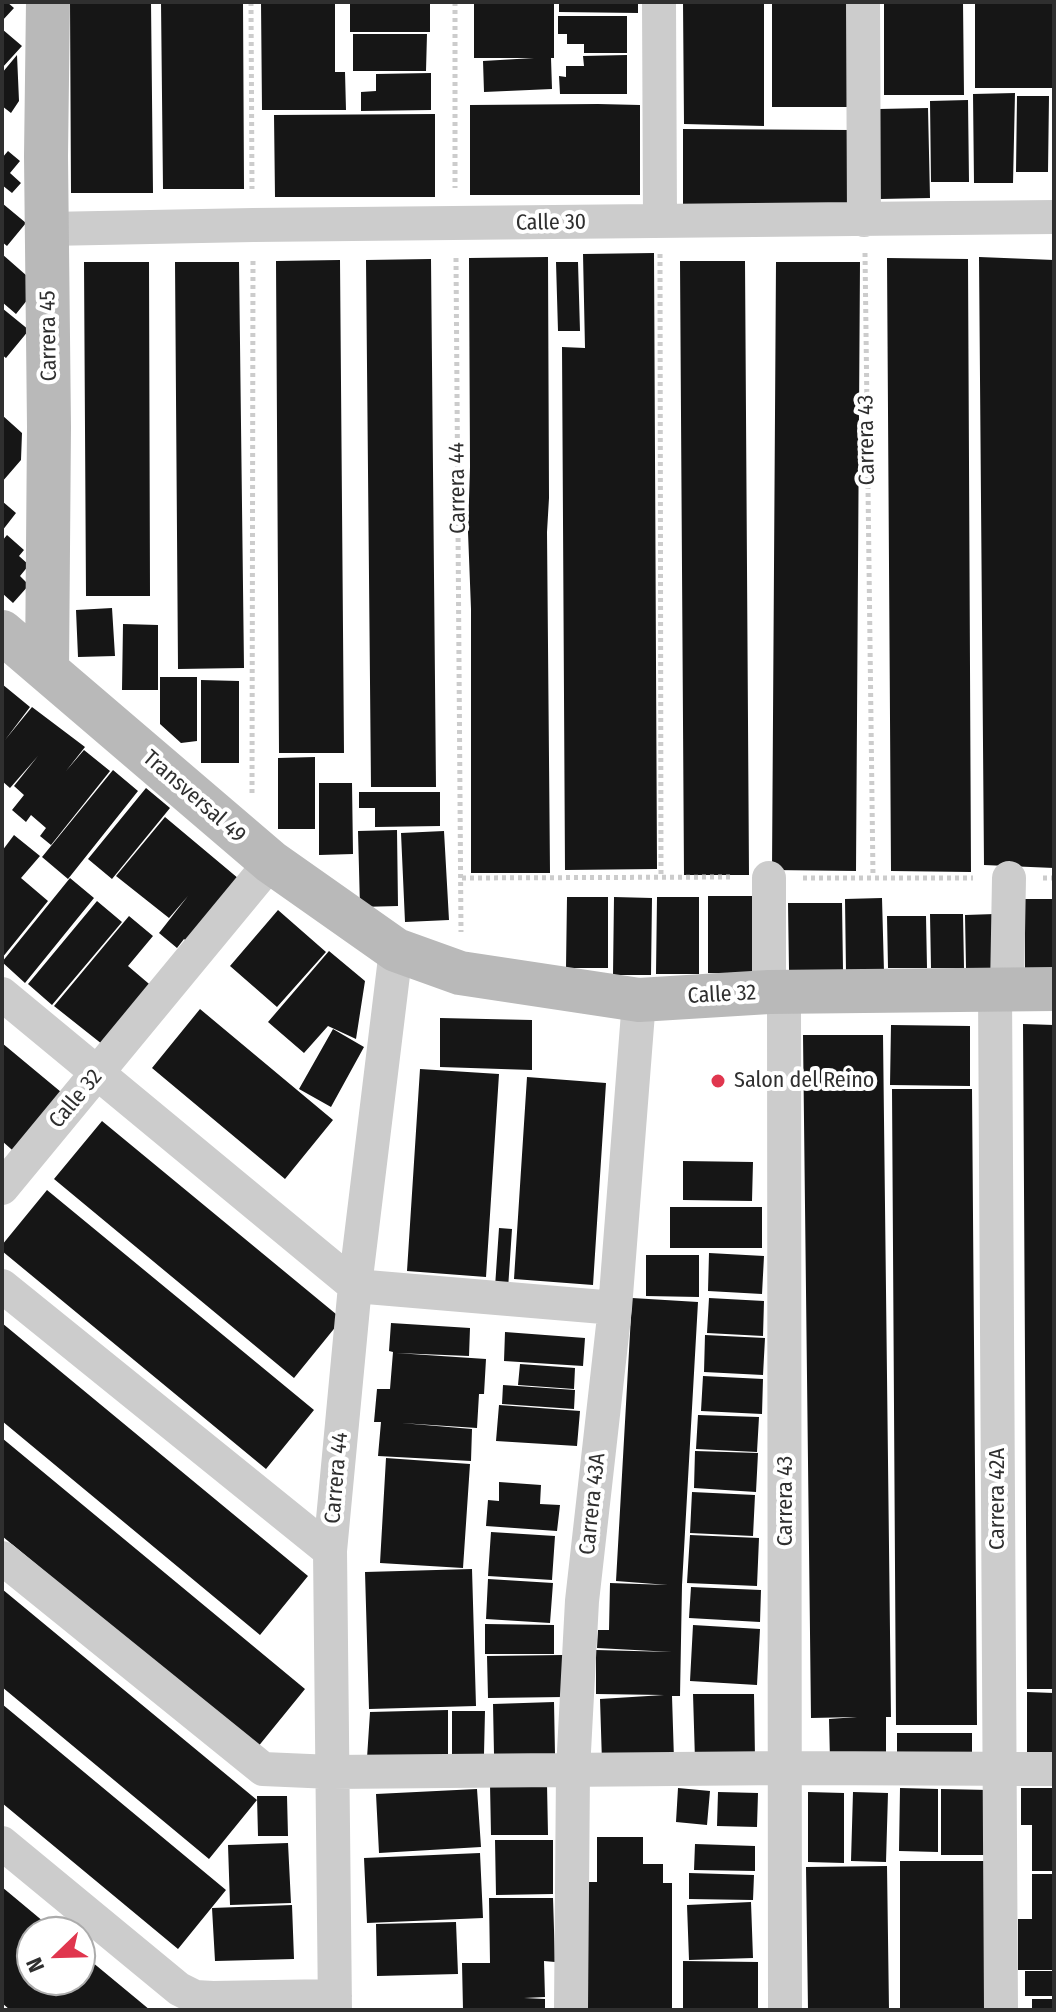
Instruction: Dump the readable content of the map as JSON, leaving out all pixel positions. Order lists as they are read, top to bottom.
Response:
{
  "streets": {
    "street": [
      "Calle 30",
      "Carrera 45",
      "Carrera 43",
      "Carrera 44",
      "Transversal 49",
      "Calle 32",
      "Carrera 42A",
      "Carrera 43A"
    ]
  },
  "crossings": [
    ["Calle 30", "Carrera 45"],
    ["Calle 30", "Carrera 43"],
    ["Calle 30", "Carrera 44"],
    ["Carrera 45", "Transversal 49"],
    ["Carrera 43", "Calle 32"],
    ["Carrera 44", "Transversal 49"],
    ["Carrera 44", "Calle 32"],
    ["Transversal 49", "Calle 32"],
    ["Calle 32", "Carrera 42A"],
    ["Calle 32", "Carrera 43A"]
  ],
  "places": ["Salon del Reino"],
  "north": "bottom left"
}
